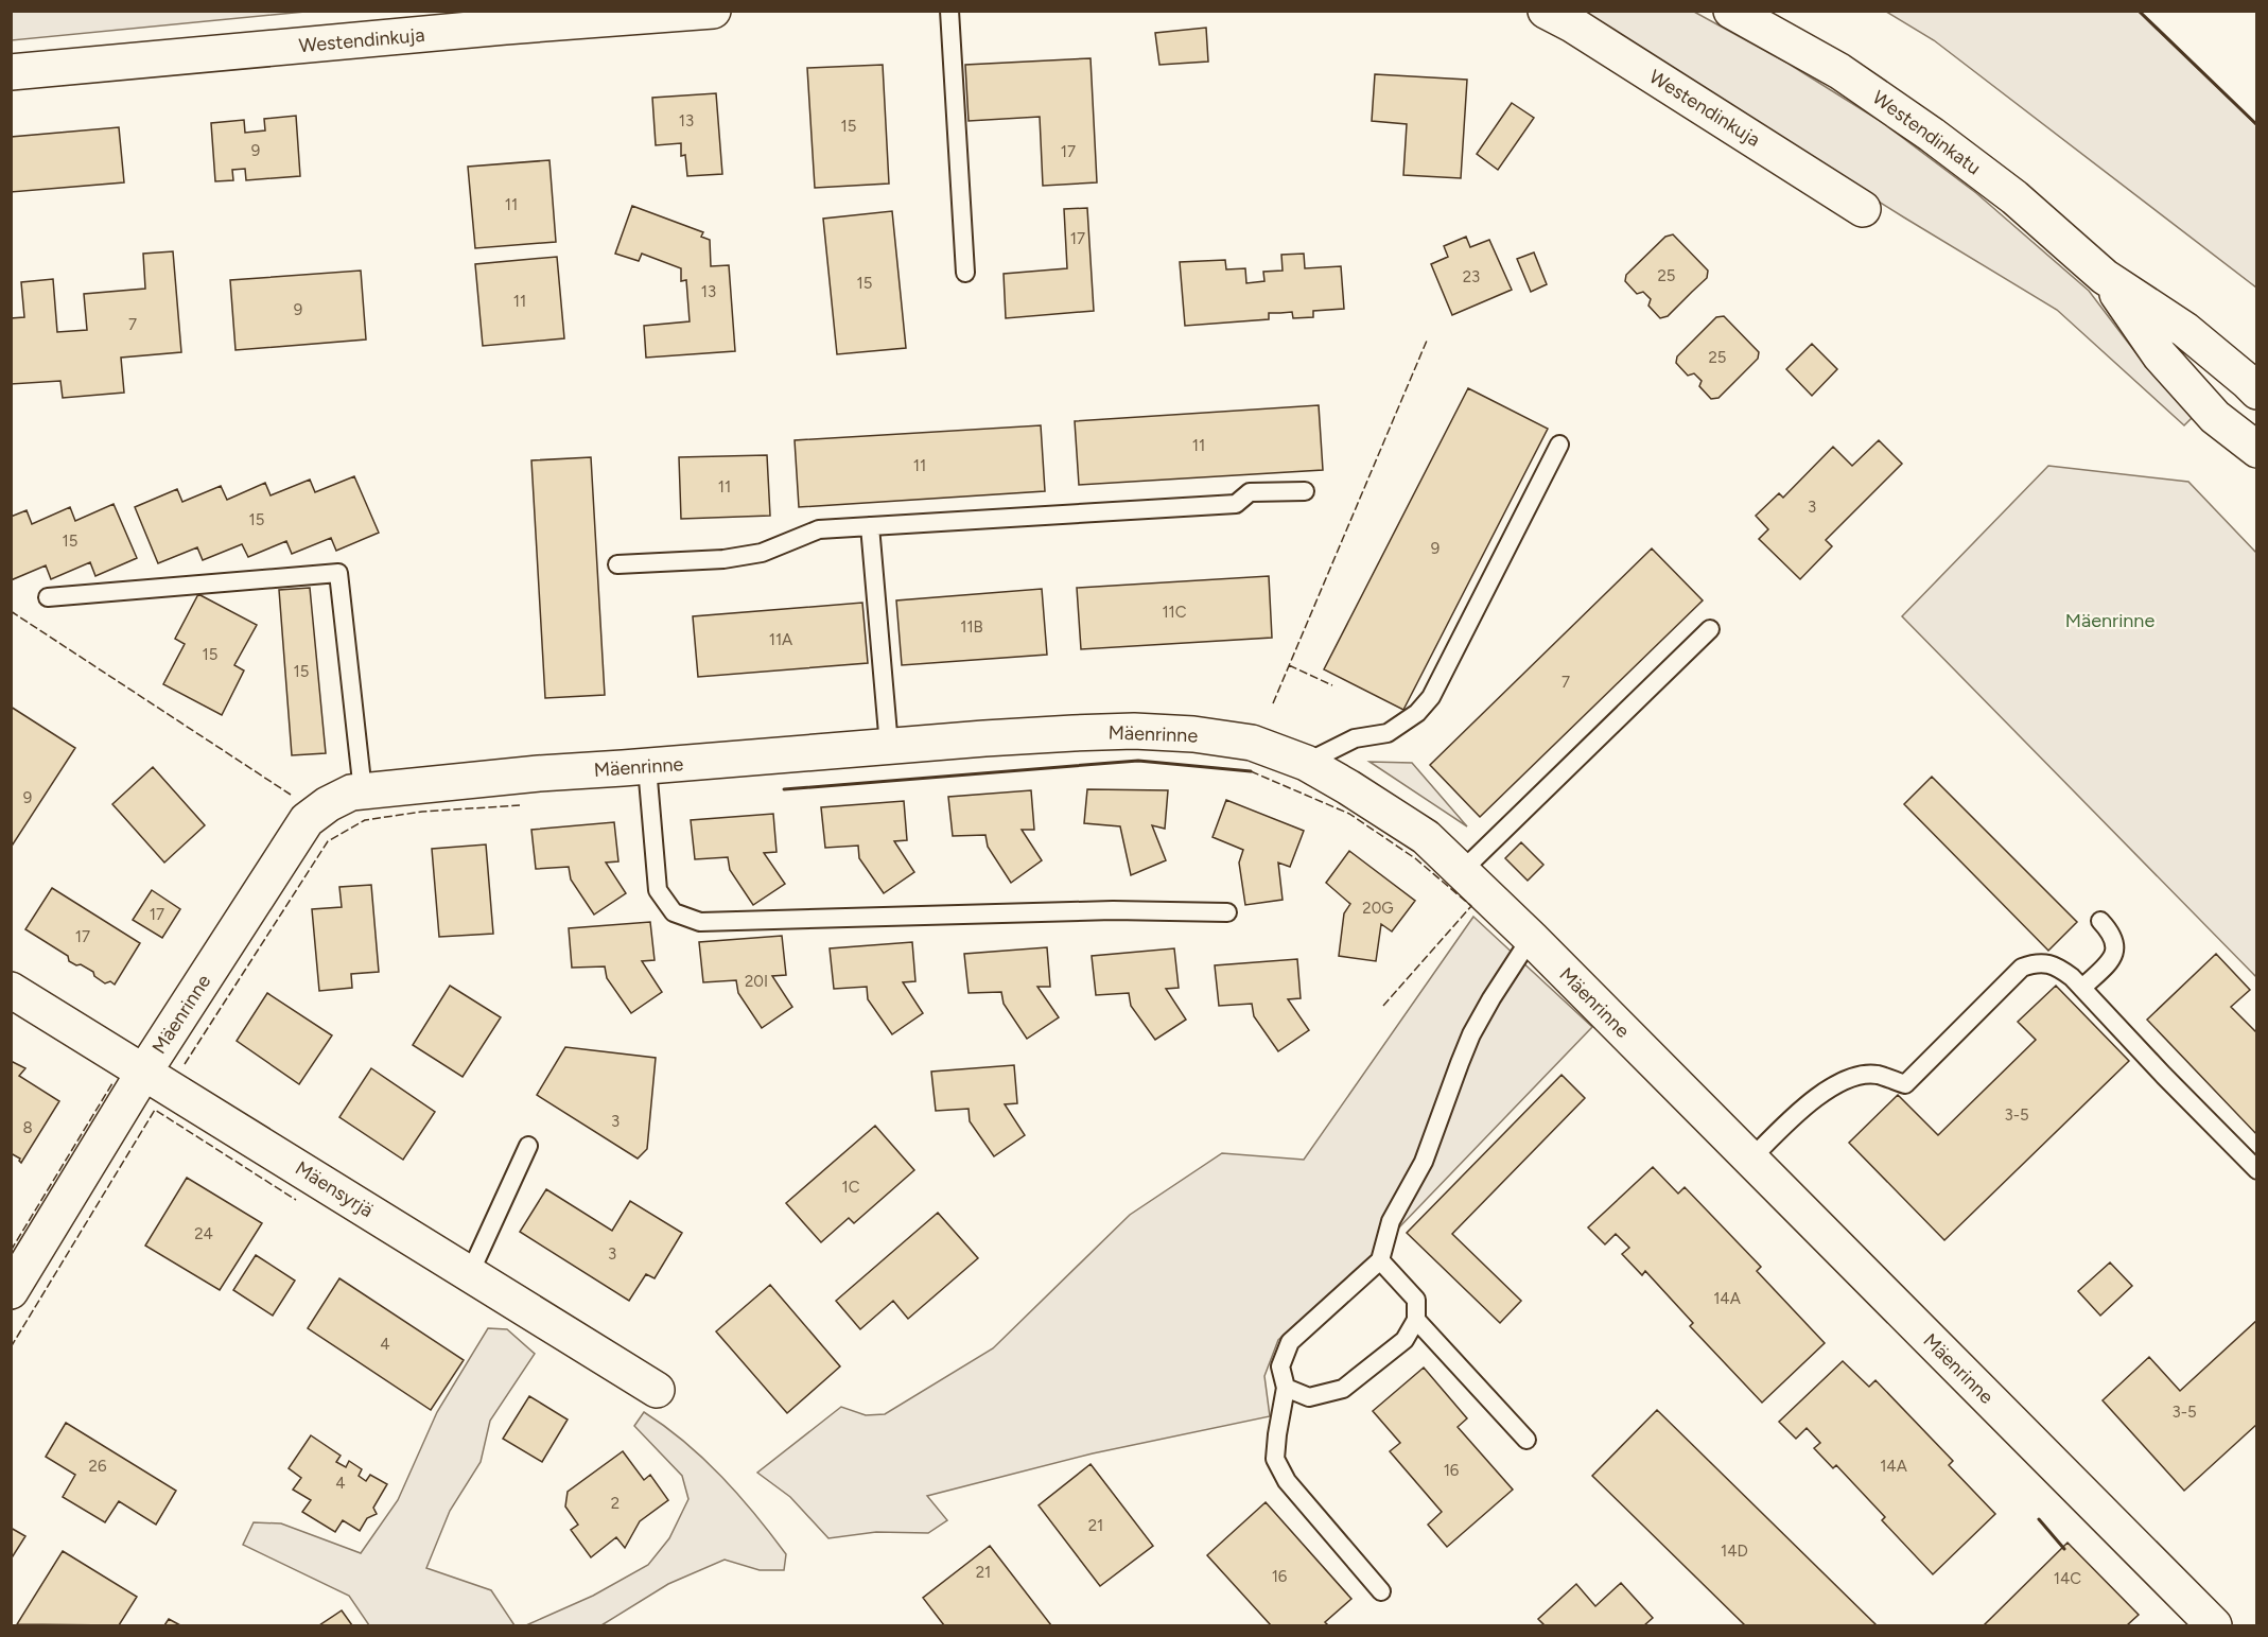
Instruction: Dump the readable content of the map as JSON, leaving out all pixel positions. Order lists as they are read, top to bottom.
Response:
{
  "streets": {
    "street": [
      "Westendinkuja",
      "Westendinkatu",
      "Mäenrinne",
      "Mäensyrjä"
    ]
  },
  "crossings": [
    ["Mäenrinne", "Mäensyrjä"]
  ],
  "parks": ["Mäenrinne"],
  "house_numbers": [
    "13",
    "15",
    "9",
    "17",
    "11",
    "17",
    "25",
    "23",
    "15",
    "13",
    "11",
    "9",
    "7",
    "25",
    "11",
    "11",
    "11",
    "3",
    "15",
    "15",
    "9",
    "11C",
    "11B",
    "11A",
    "15",
    "15",
    "7",
    "9",
    "20G",
    "17",
    "17",
    "20I",
    "3-5",
    "3",
    "8",
    "1C",
    "24",
    "3",
    "14A",
    "4",
    "3-5",
    "26",
    "14A",
    "16",
    "4",
    "2",
    "21",
    "14D",
    "21",
    "16",
    "14C"
  ]
}
